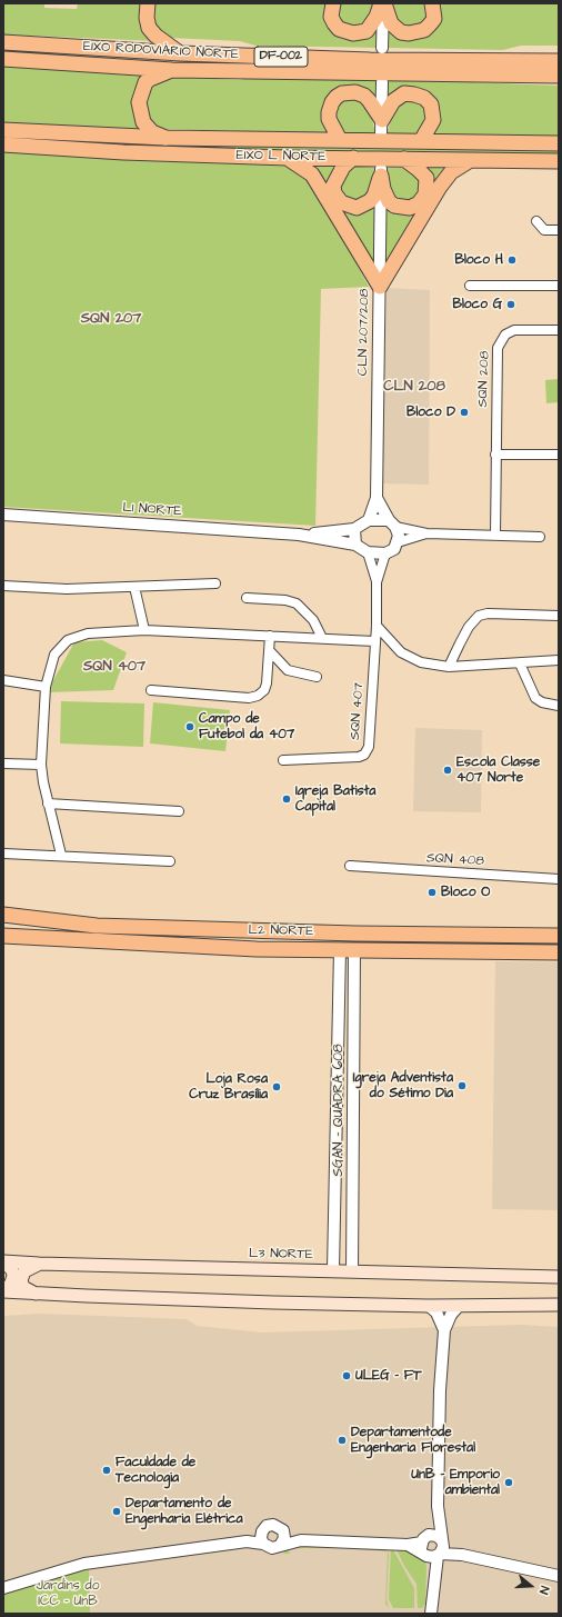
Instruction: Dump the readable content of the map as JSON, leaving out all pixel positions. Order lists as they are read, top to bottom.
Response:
{
  "streets": {
    "main road": [
      "EIXO RODOVIÁRIO NORTE",
      "DF-002",
      "EIXO L NORTE",
      "L2 NORTE",
      "L3 NORTE"
    ],
    "street": [
      "CLN 207/208",
      "SQN 208",
      "L1 NORTE",
      "SQN 407",
      "SQN 408",
      "SGAN - QUADRA 608"
    ]
  },
  "crossings": [
    ["CLN 207/208", "L1 NORTE"],
    ["L2 NORTE", "SGAN - QUADRA 608"],
    ["SGAN - QUADRA 608", "L3 NORTE"]
  ],
  "districts": ["SQN 207", "CLN 208", "SQN 407"],
  "parks": ["Jardins do ICC - UnB"],
  "places": [
    "Bloco H",
    "Bloco G",
    "Bloco D",
    "Campo de Futebol da 407",
    "Escola Classe 407 Norte",
    "Igreja Batista Capital",
    "Bloco O",
    "Igreja Adventista do Sétimo Dia",
    "Loja Rosa Cruz Brasília",
    "ULEG - FT",
    "Departamentode Engenharia Florestal",
    "Faculdade de Tecnologia",
    "UnB - Emporio ambiental",
    "Departamento de Engenharia Elétrica"
  ],
  "north": "right"
}
